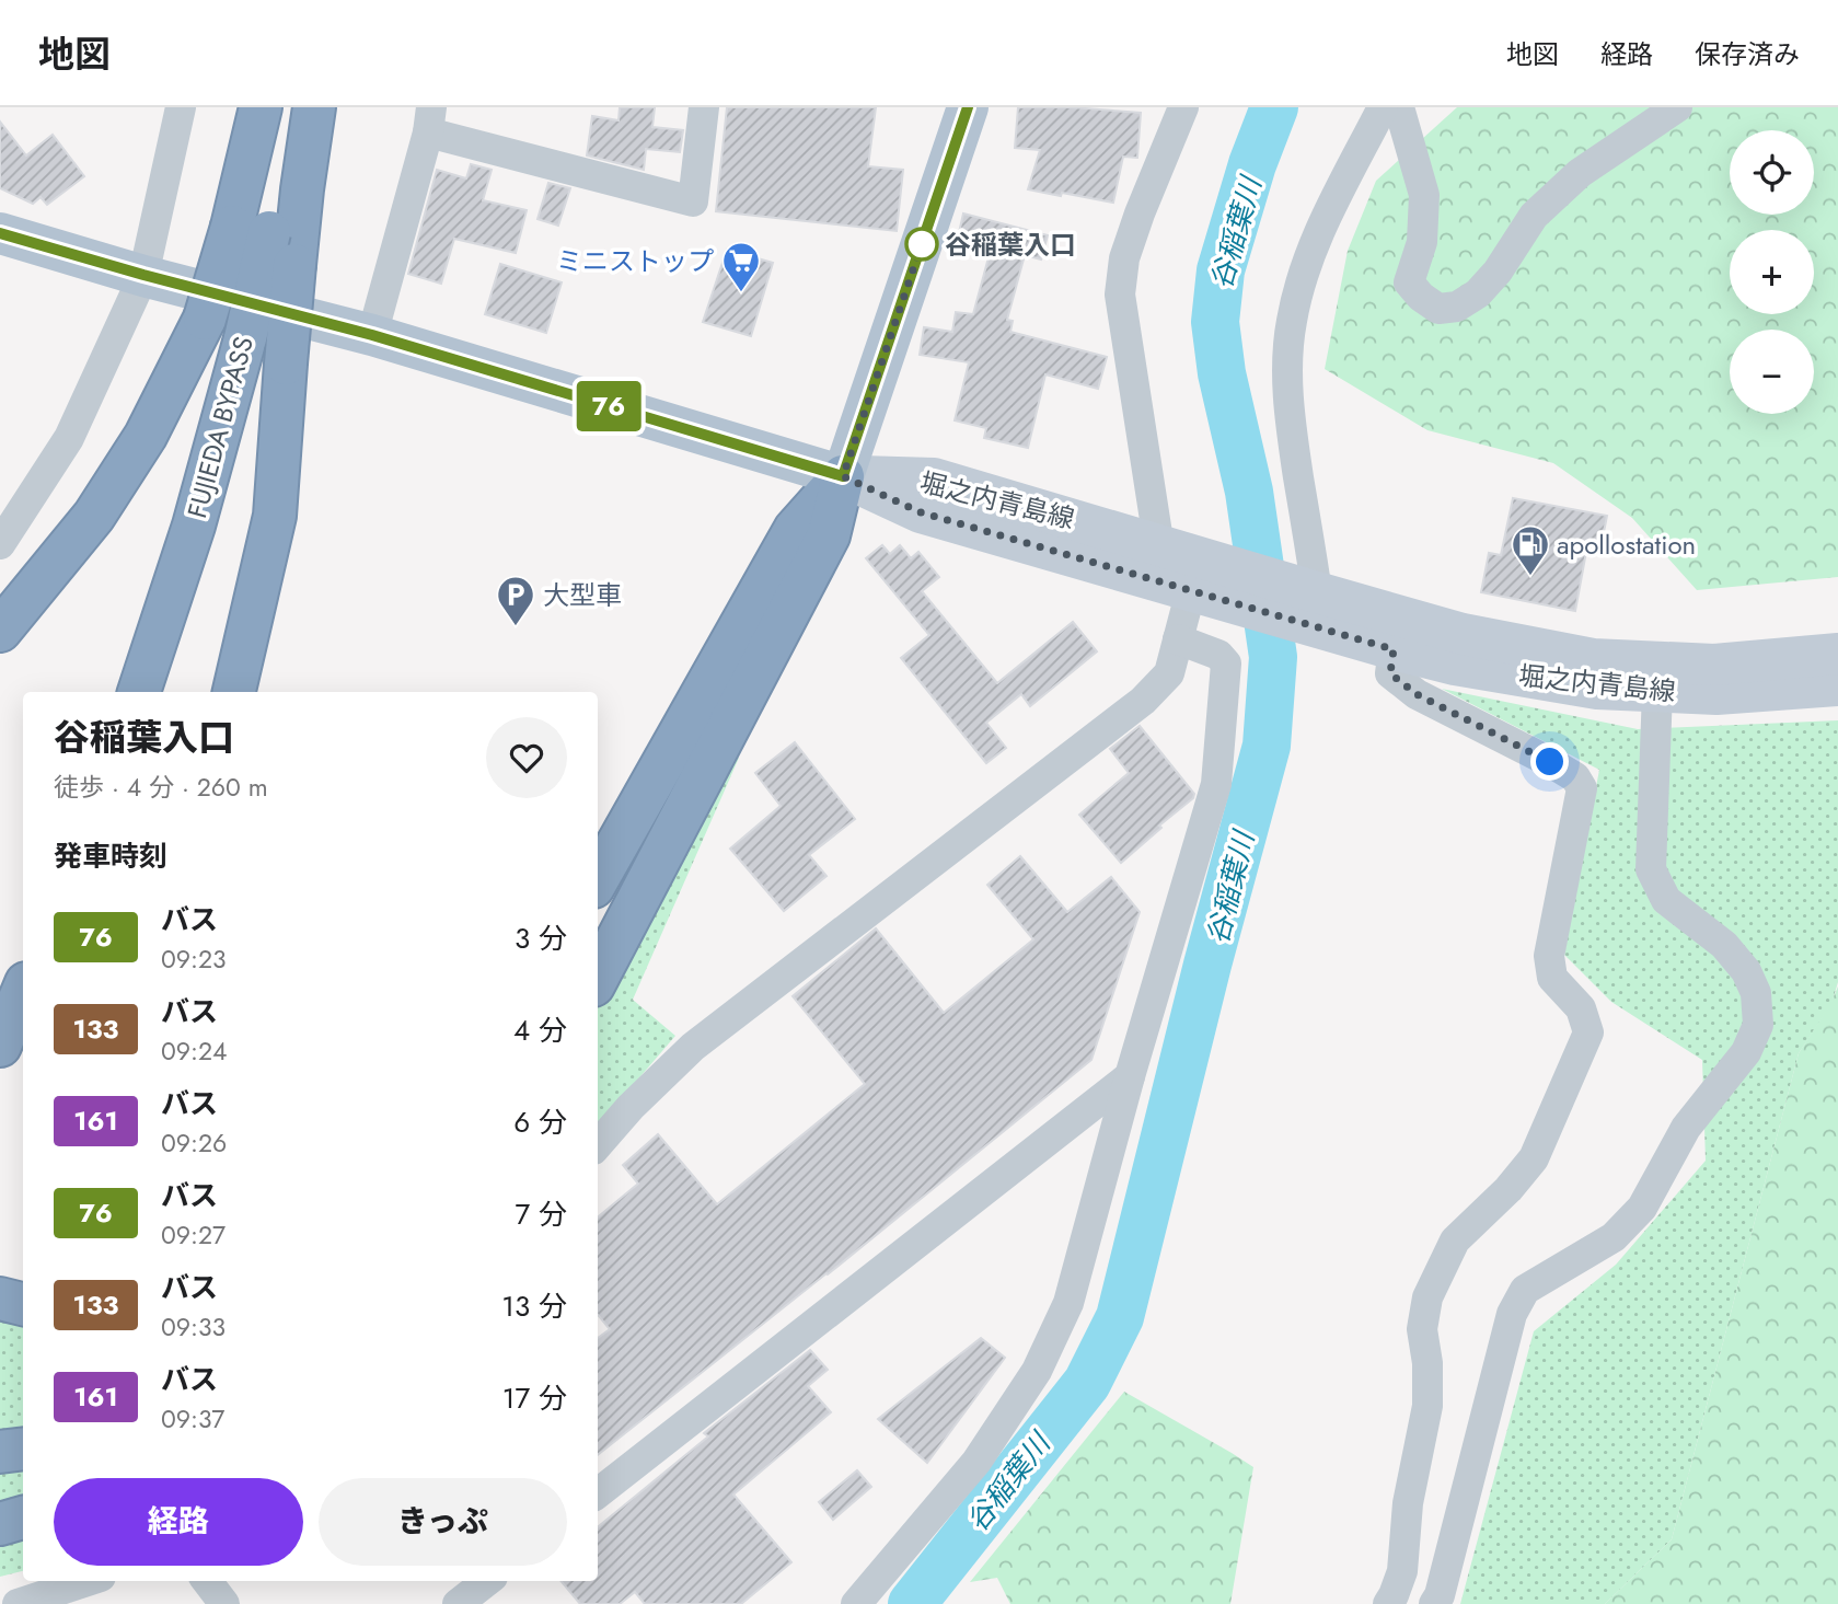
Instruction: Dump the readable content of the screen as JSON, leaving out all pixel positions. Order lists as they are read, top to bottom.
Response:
{
  "streets": {
    "highway": ["FUJIEDA BYPASS"],
    "main road": ["堀之内青島線"]
  },
  "water": ["谷稲葉川"],
  "places": {
    "other": ["谷稲葉入口"],
    "supermarket": ["ミニストップ"],
    "fuel station": ["apollostation"],
    "parking": ["大型車"]
  },
  "lines": ["bus line 76"],
  "page": {
    "header": "地図",
    "nav": ["地図", "経路", "保存済み"],
    "on_map": "76",
    "map_buttons": ["+", "−"],
    "heading": [
      ["谷稲葉入口", "徒歩 · 4 分 · 260 m"],
      "発車時刻"
    ],
    "list": [
      {
        "mark": "76",
        "name": "バス",
        "note": "09:23",
        "value": "3 分"
      },
      {
        "mark": "133",
        "name": "バス",
        "note": "09:24",
        "value": "4 分"
      },
      {
        "mark": "161",
        "name": "バス",
        "note": "09:26",
        "value": "6 分"
      },
      {
        "mark": "76",
        "name": "バス",
        "note": "09:27",
        "value": "7 分"
      },
      {
        "mark": "133",
        "name": "バス",
        "note": "09:33",
        "value": "13 分"
      },
      {
        "mark": "161",
        "name": "バス",
        "note": "09:37",
        "value": "17 分"
      }
    ],
    "buttons": ["経路", "きっぷ"]
  }
}
